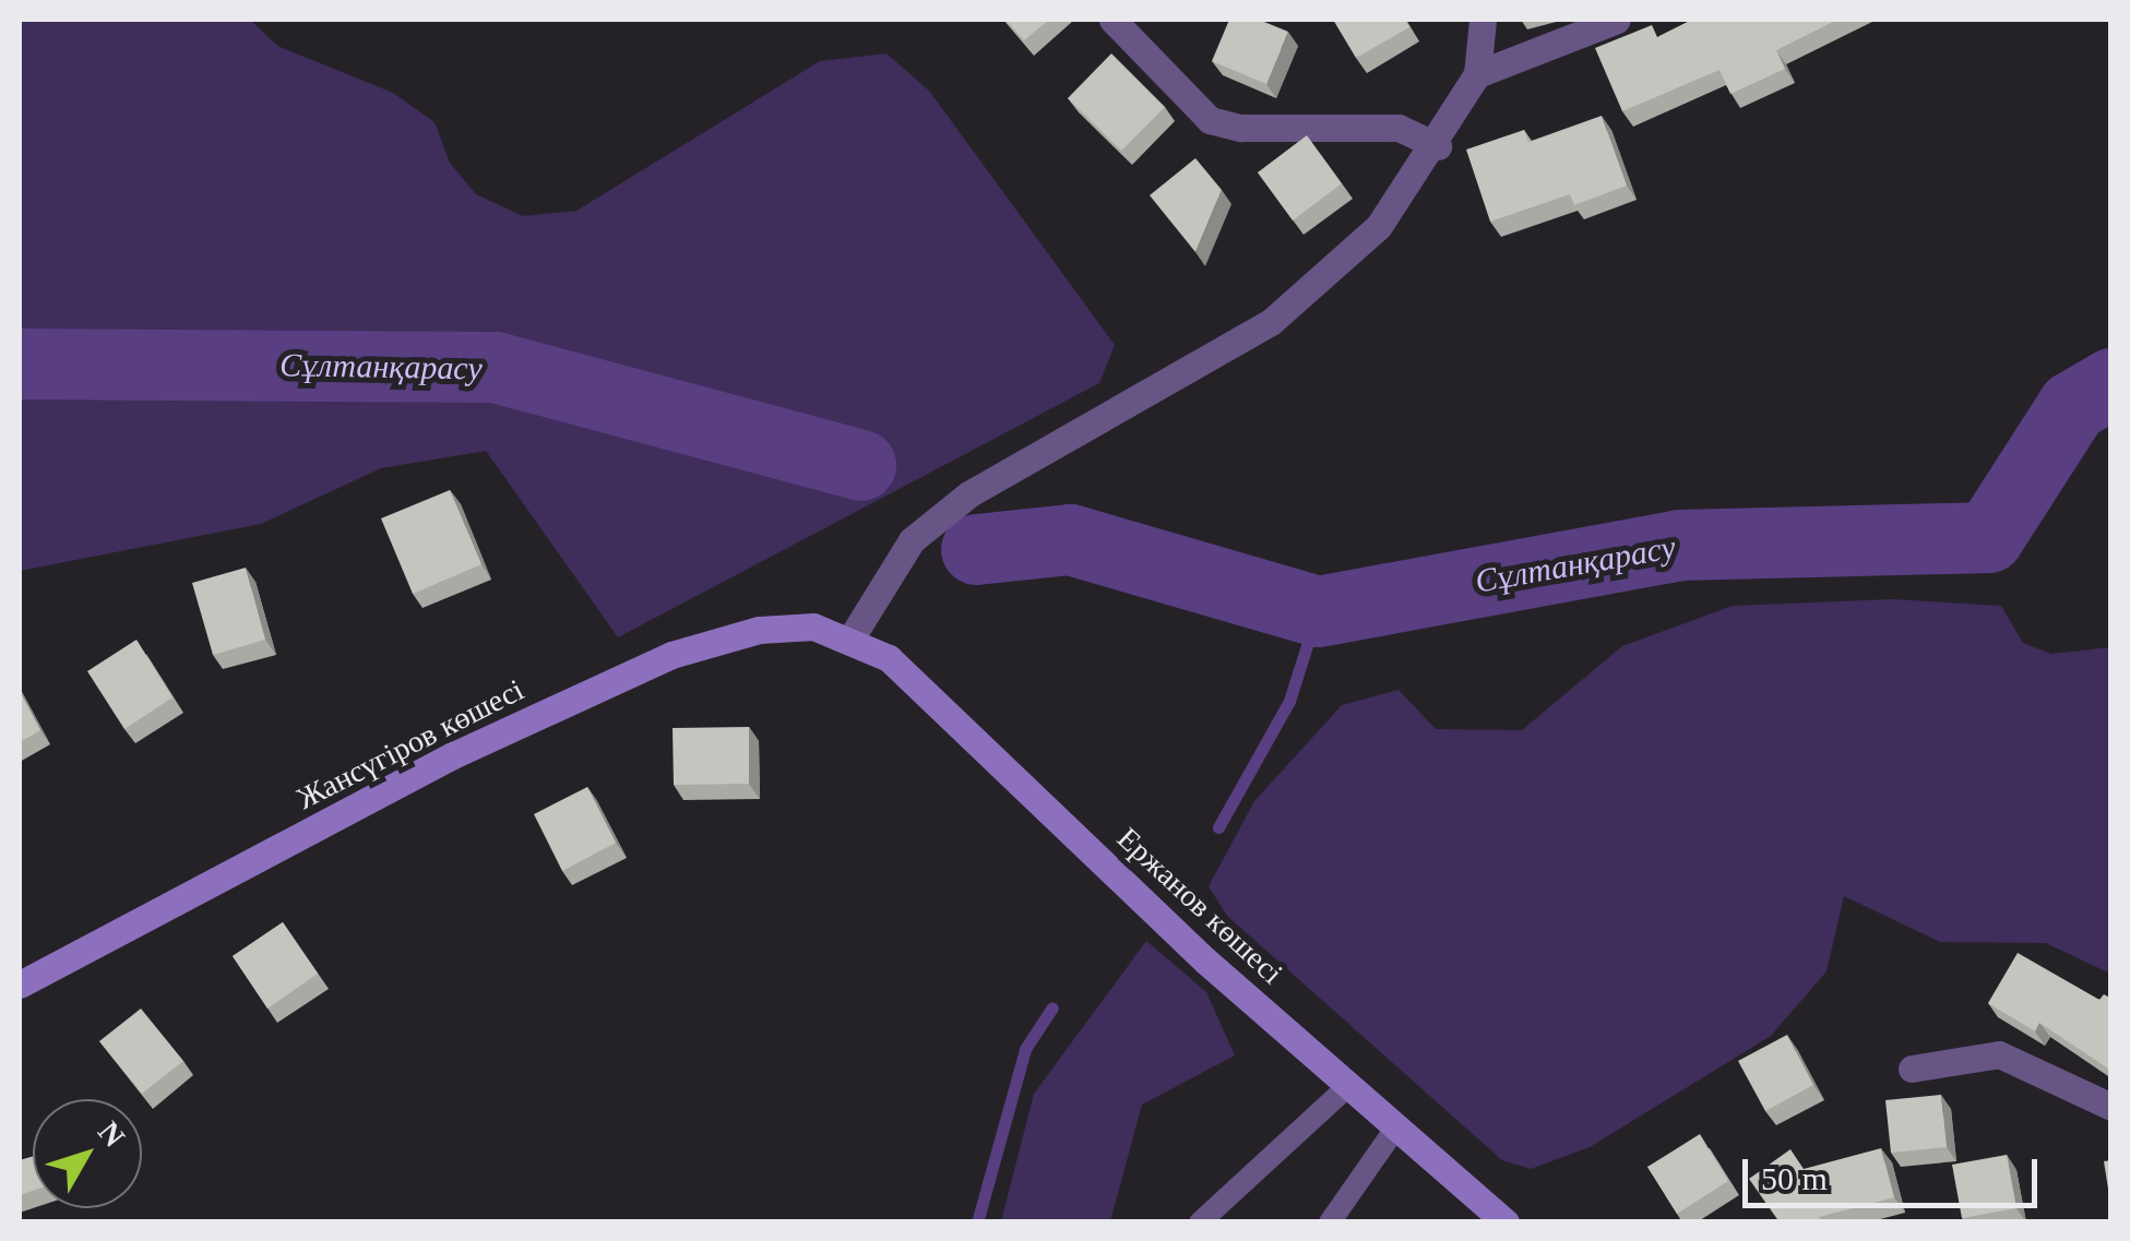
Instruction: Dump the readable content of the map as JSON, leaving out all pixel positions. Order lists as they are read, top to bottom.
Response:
{
  "streets": {
    "main road": ["Жансүгіров көшесі", "Ержанов көшесі"]
  },
  "crossings": [
    ["Жансүгіров көшесі", "Ержанов көшесі"]
  ],
  "water": ["Сұлтанқарасу"],
  "scale_bar": "50 m",
  "north": "top right"
}
